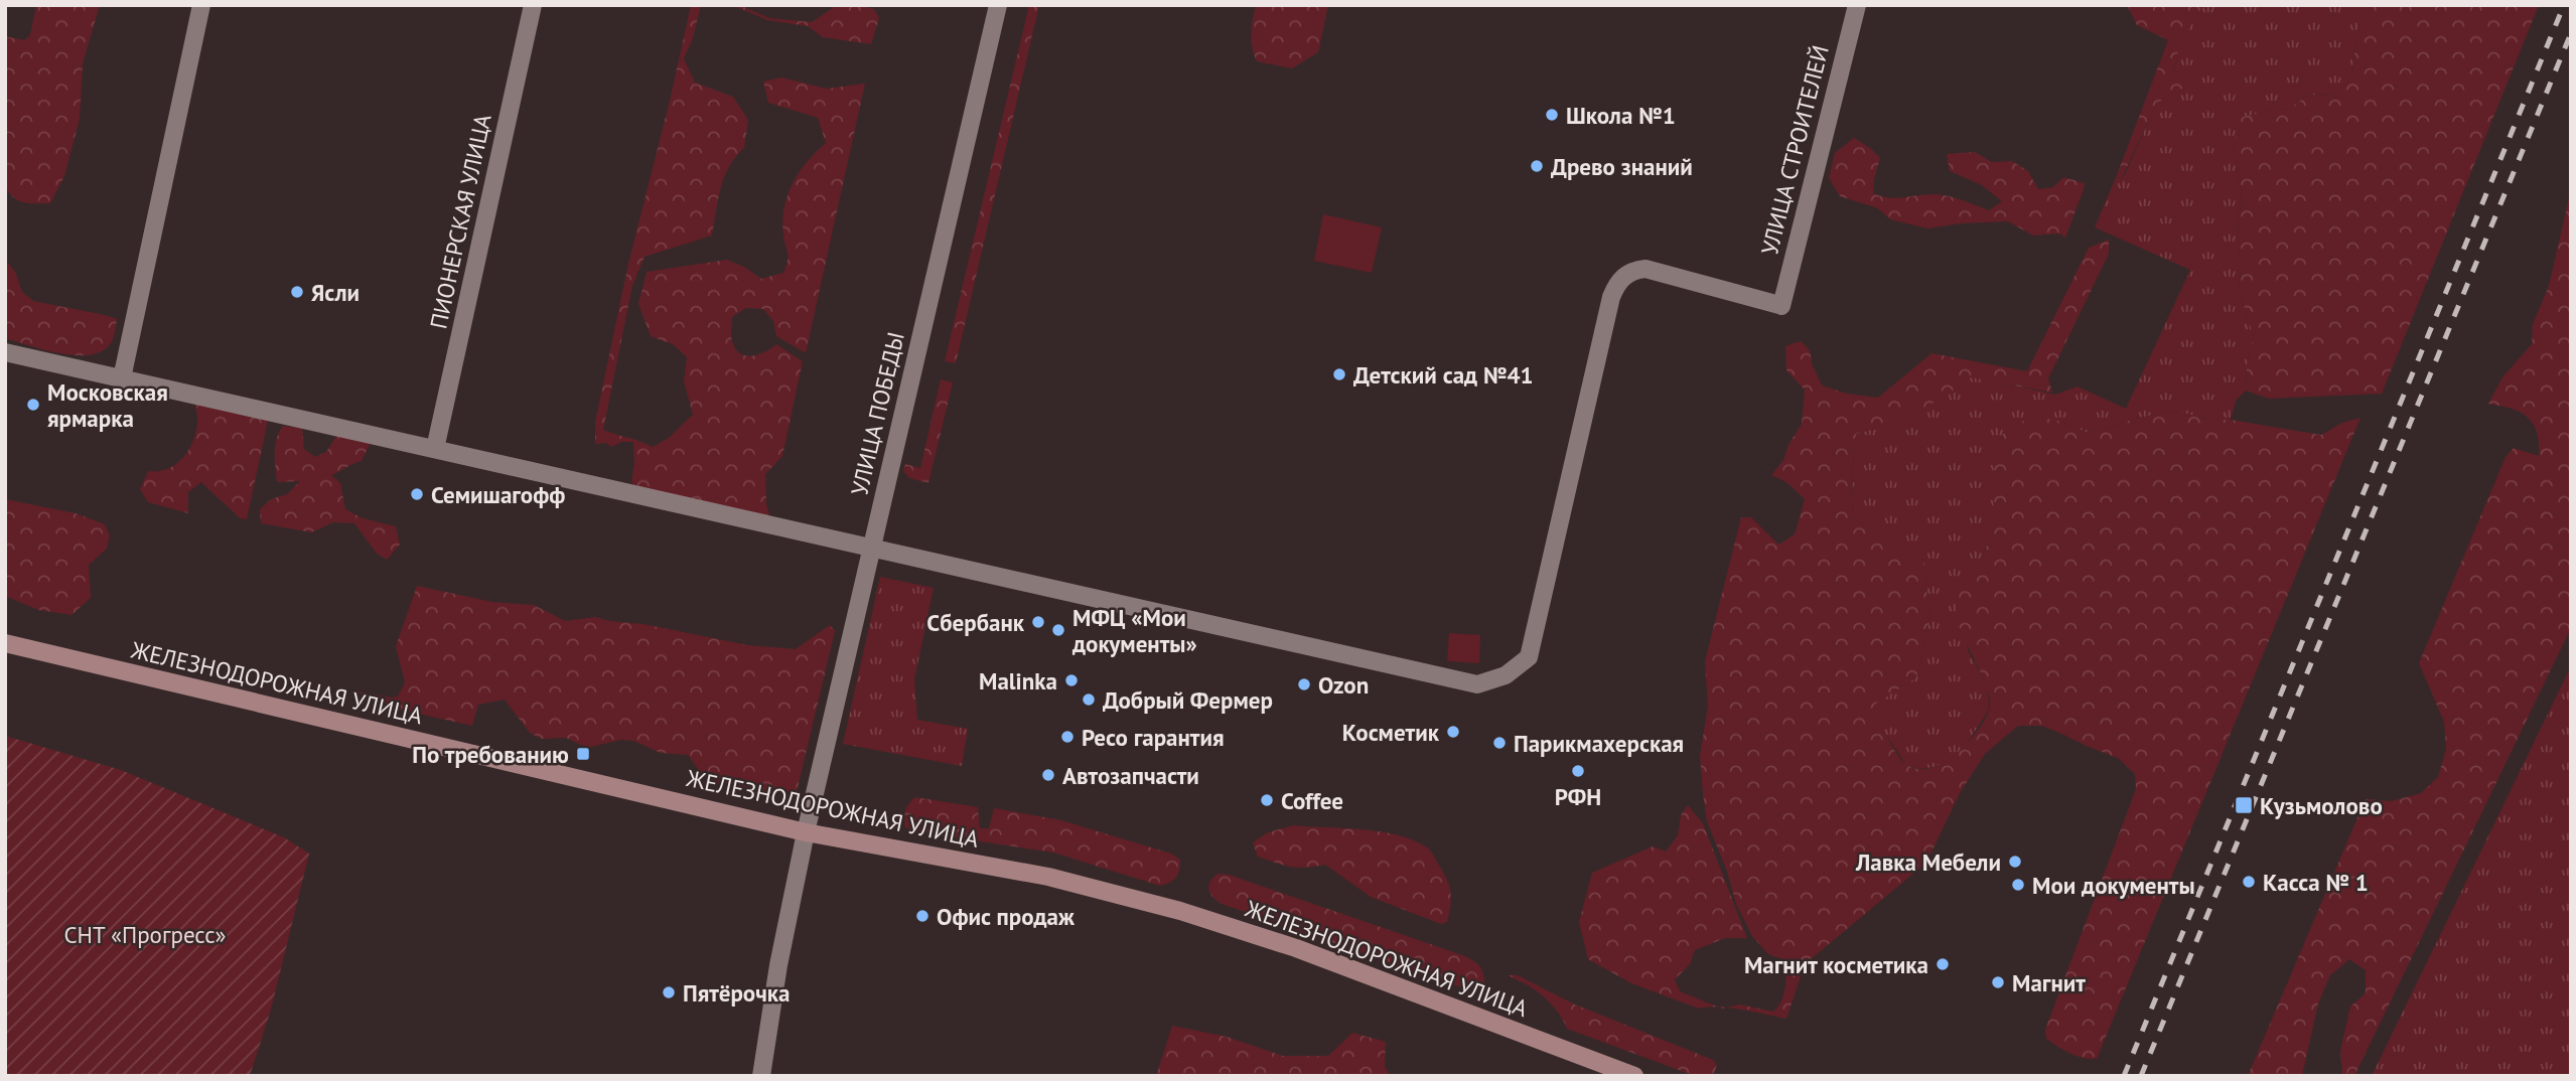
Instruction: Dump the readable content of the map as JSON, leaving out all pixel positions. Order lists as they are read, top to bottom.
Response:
{
  "streets": {
    "main road": ["ЖЕЛЕЗНОДОРОЖНАЯ УЛИЦА"],
    "street": ["УЛИЦА СТРОИТЕЛЕЙ", "ПИОНЕРСКАЯ УЛИЦА", "УЛИЦА ПОБЕДЫ"]
  },
  "crossings": [
    ["УЛИЦА СТРОИТЕЛЕЙ", "УЛИЦА ПОБЕДЫ"],
    ["УЛИЦА ПОБЕДЫ", "ЖЕЛЕЗНОДОРОЖНАЯ УЛИЦА"]
  ],
  "parks": ["СНТ «Прогресс»"],
  "places": {
    "other": [
      "Школа №1",
      "Древо знаний",
      "Ясли",
      "Детский сад №41",
      "Московская ярмарка",
      "Семишагофф",
      "Сбербанк",
      "МФЦ «Мои документы»",
      "Malinka",
      "Ozon",
      "Добрый Фермер",
      "Косметик",
      "Ресо гарантия",
      "Парикмахерская",
      "РФН",
      "Автозапчасти",
      "Coffee",
      "Лавка Мебели",
      "Касса № 1",
      "Мои документы",
      "Офис продаж",
      "Магнит косметика",
      "Магнит",
      "Пятёрочка"
    ],
    "transit": ["По требованию", "Кузьмолово"]
  }
}
